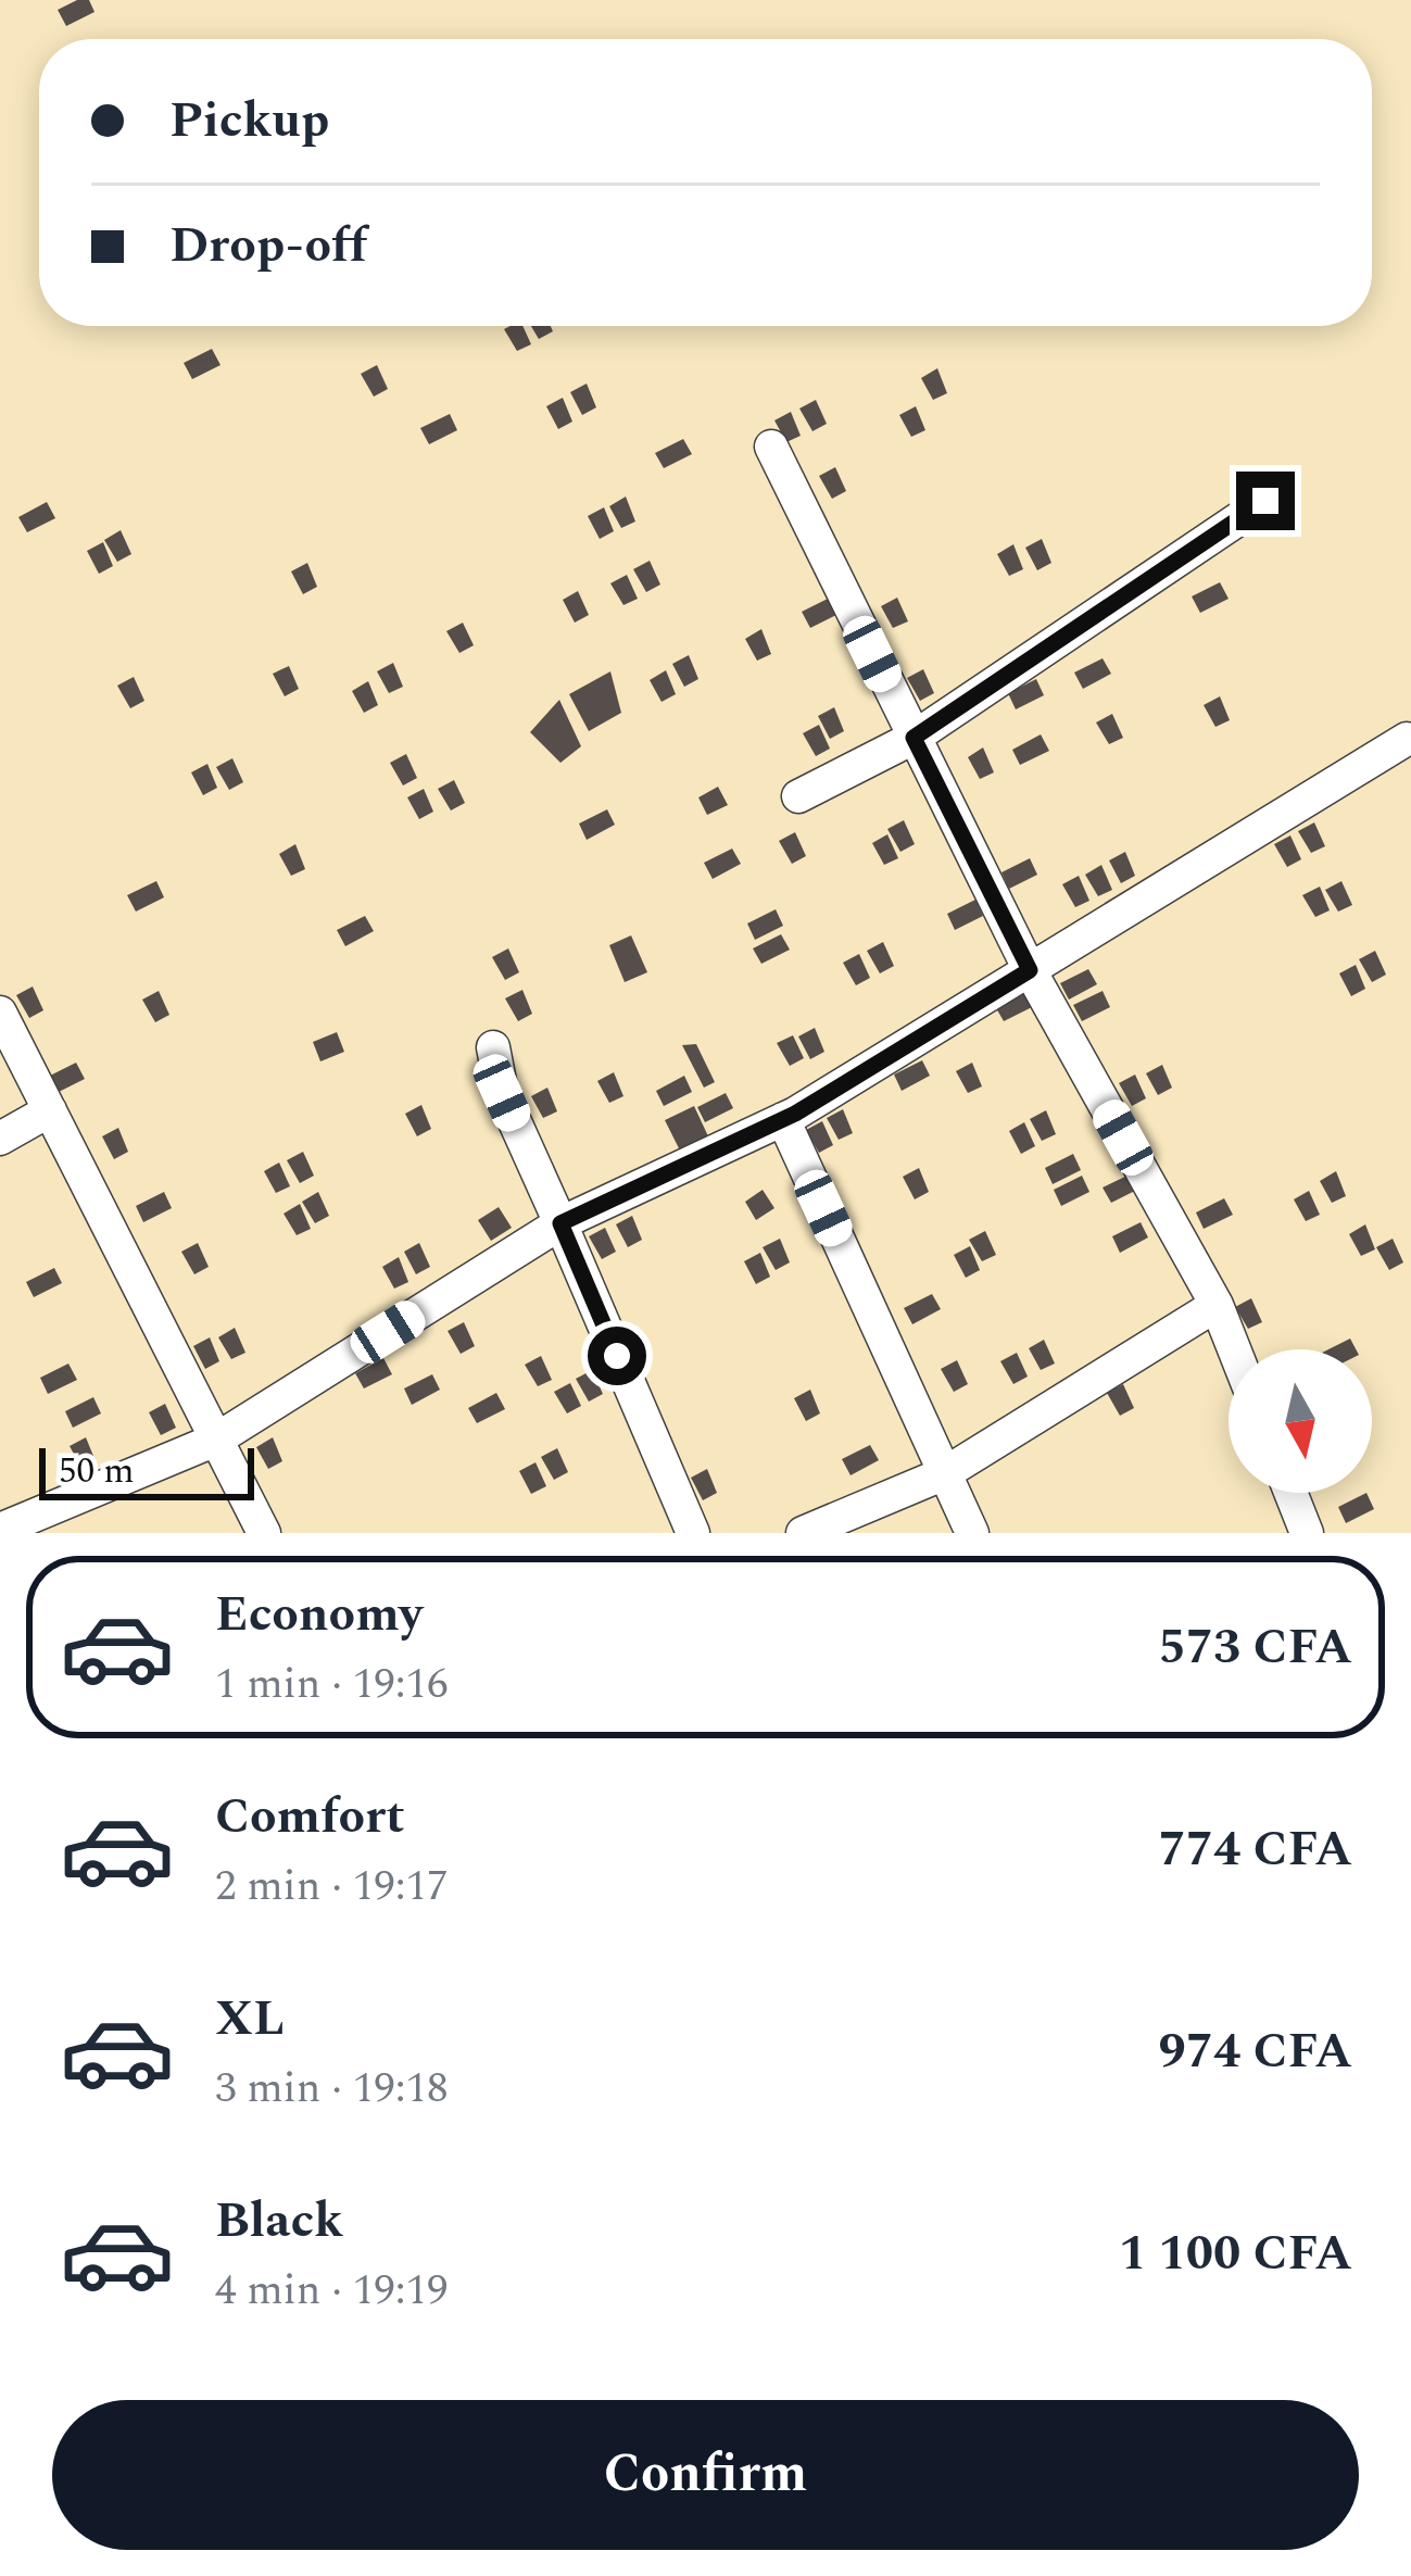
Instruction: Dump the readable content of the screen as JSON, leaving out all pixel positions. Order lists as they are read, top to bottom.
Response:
{
  "scale_bar": "50 m",
  "north": "bottom",
  "page": {
    "banner": ["Pickup", "Drop-off"],
    "scale": "50 m",
    "list": [
      {
        "name": "Economy",
        "note": "1 min · 19:16",
        "value": "573 CFA"
      },
      {
        "name": "Comfort",
        "note": "2 min · 19:17",
        "value": "774 CFA"
      },
      {
        "name": "XL",
        "note": "3 min · 19:18",
        "value": "974 CFA"
      },
      {
        "name": "Black",
        "note": "4 min · 19:19",
        "value": "1 100 CFA"
      }
    ],
    "buttons": "Confirm"
  }
}
